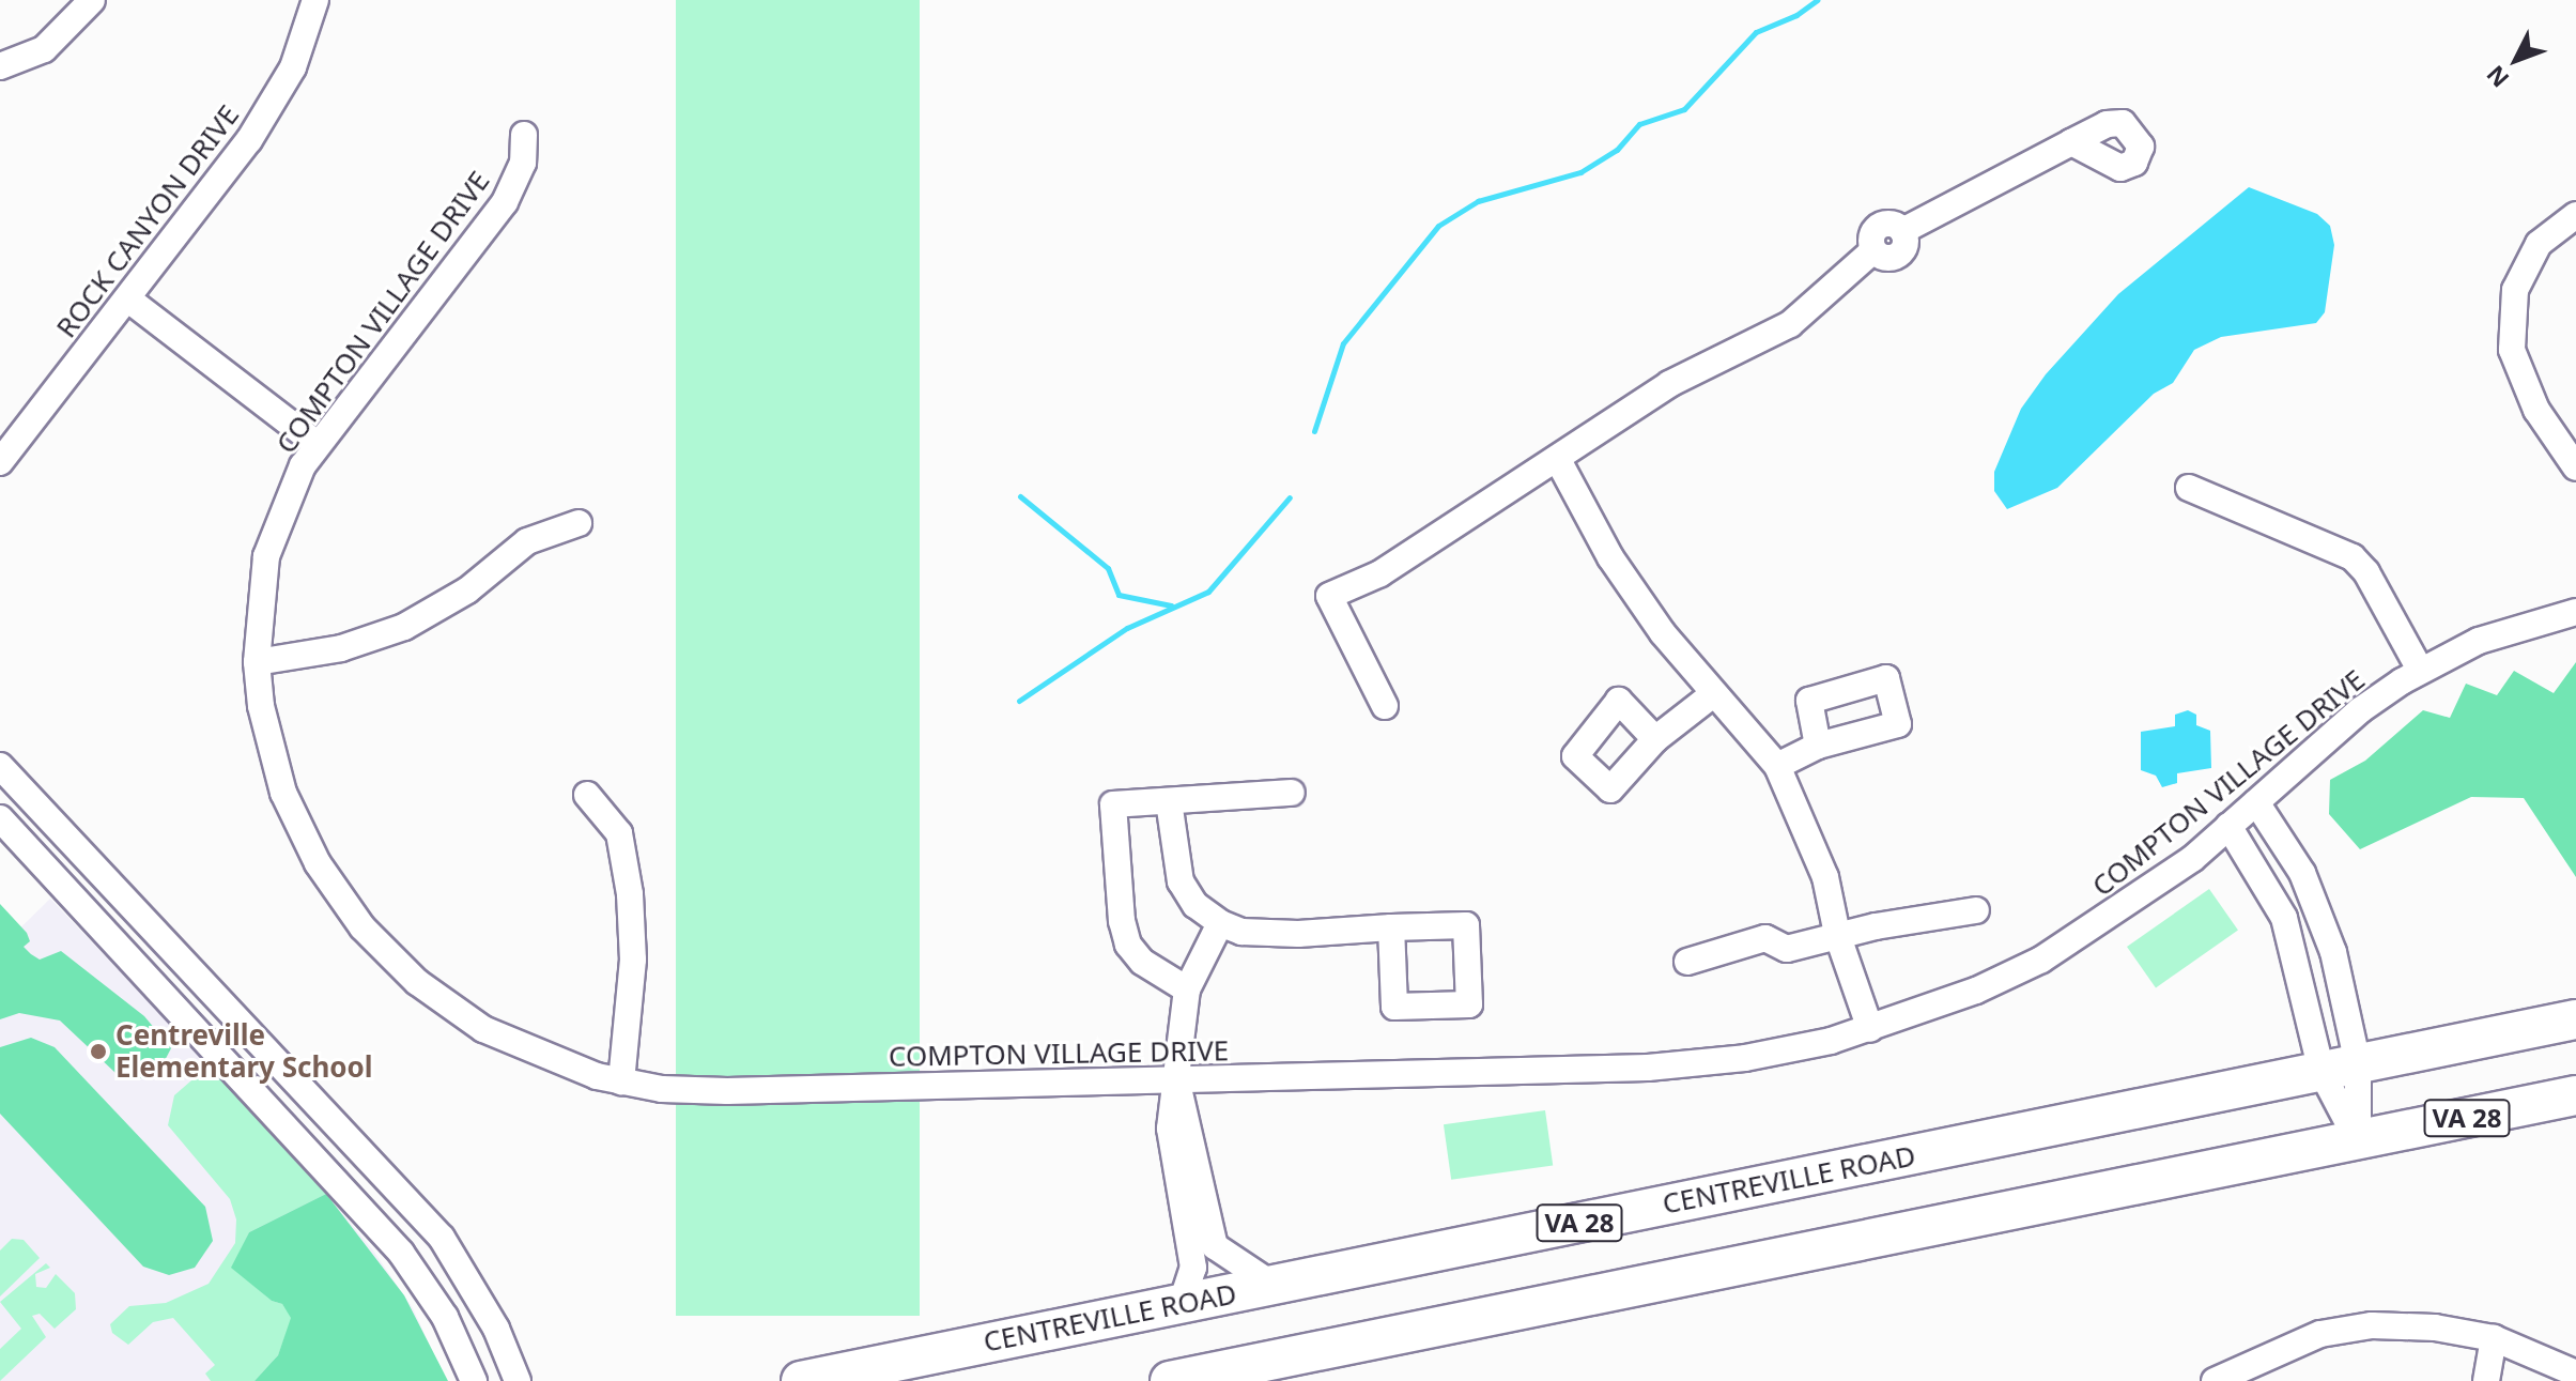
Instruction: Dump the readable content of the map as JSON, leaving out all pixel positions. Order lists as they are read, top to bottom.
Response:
{
  "streets": {
    "highway": ["VA 28", "CENTREVILLE ROAD"],
    "street": ["ROCK CANYON DRIVE", "COMPTON VILLAGE DRIVE"]
  },
  "places": ["Centreville Elementary School"],
  "north": "bottom left"
}
